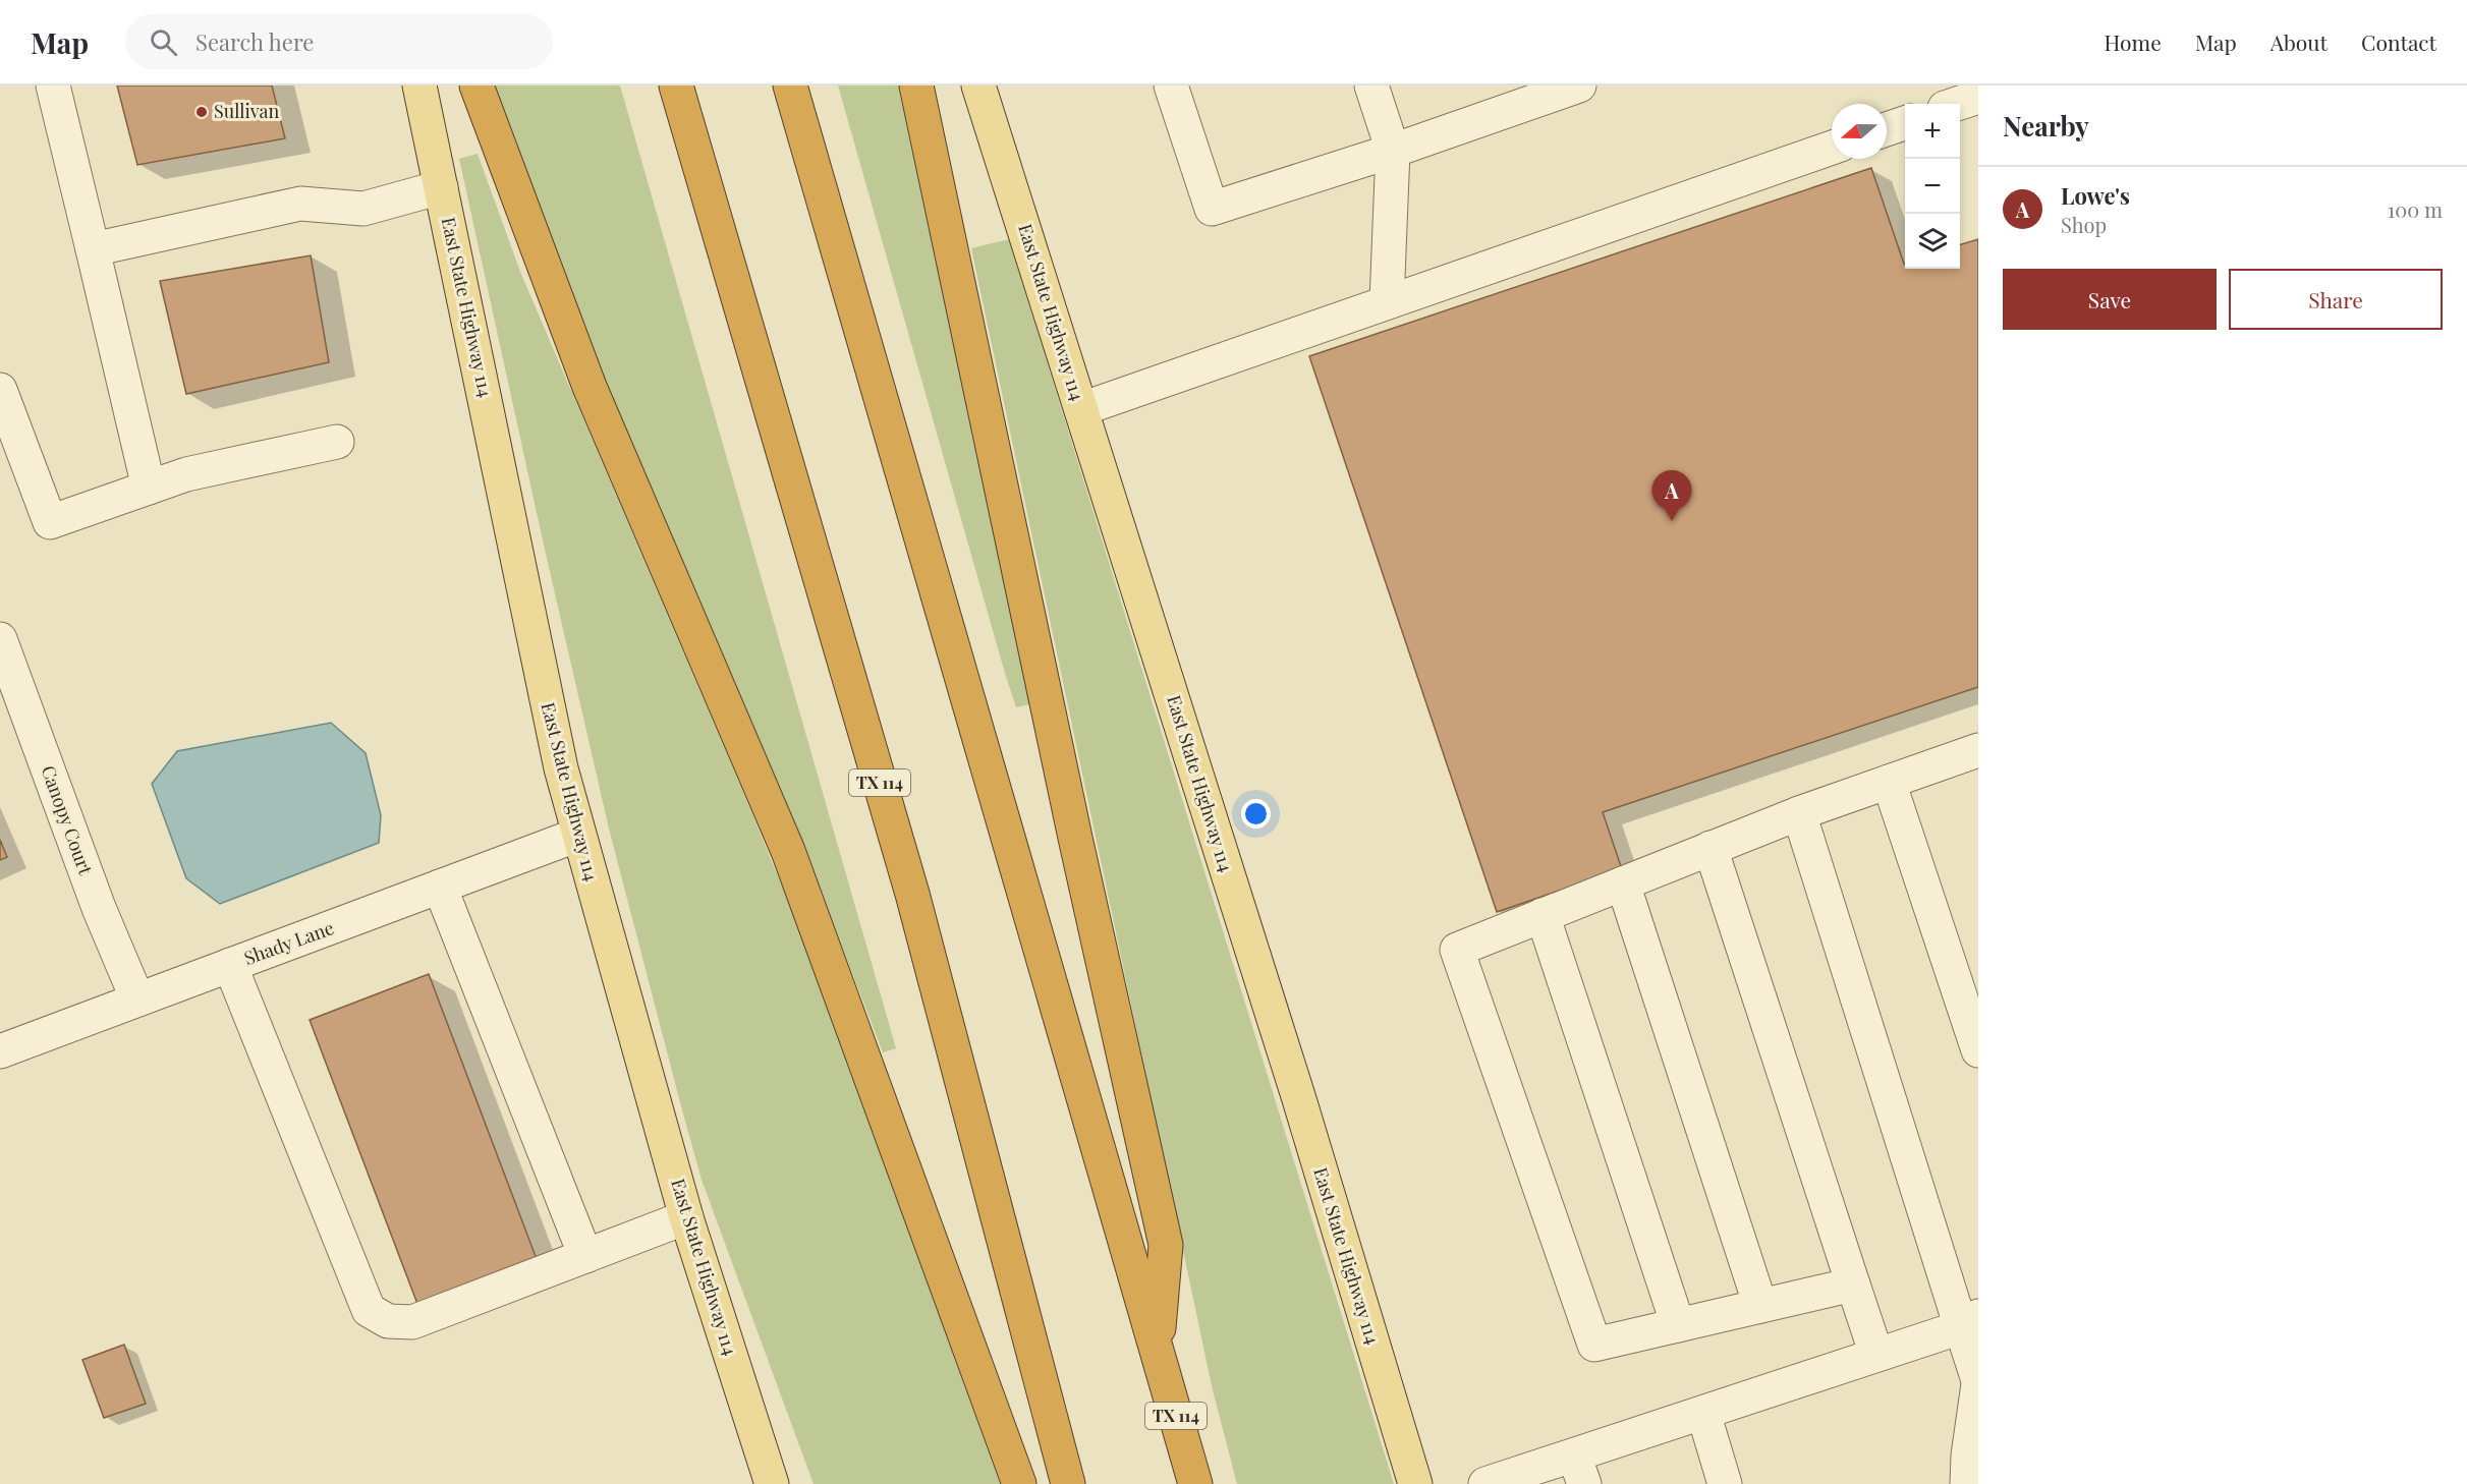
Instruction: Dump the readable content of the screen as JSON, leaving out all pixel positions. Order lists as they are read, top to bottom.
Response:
{
  "streets": {
    "highway": ["TX 114"],
    "main road": ["East State Highway 114"],
    "street": ["Canopy Court", "Shady Lane"]
  },
  "crossings": [
    ["East State Highway 114", "Shady Lane"],
    ["Canopy Court", "Shady Lane"]
  ],
  "places": ["Sullivan"],
  "north": "left",
  "page": {
    "header": "Map",
    "search": "Search here",
    "nav": [
      "Home",
      "Map",
      "About",
      "Contact"
    ],
    "heading": "Nearby",
    "map_buttons": ["+", "−"],
    "list": [
      {
        "mark": "A",
        "name": "Lowe's",
        "note": "Shop",
        "value": "100 m"
      }
    ],
    "buttons": ["Save", "Share"],
    "pins": "A"
  }
}
